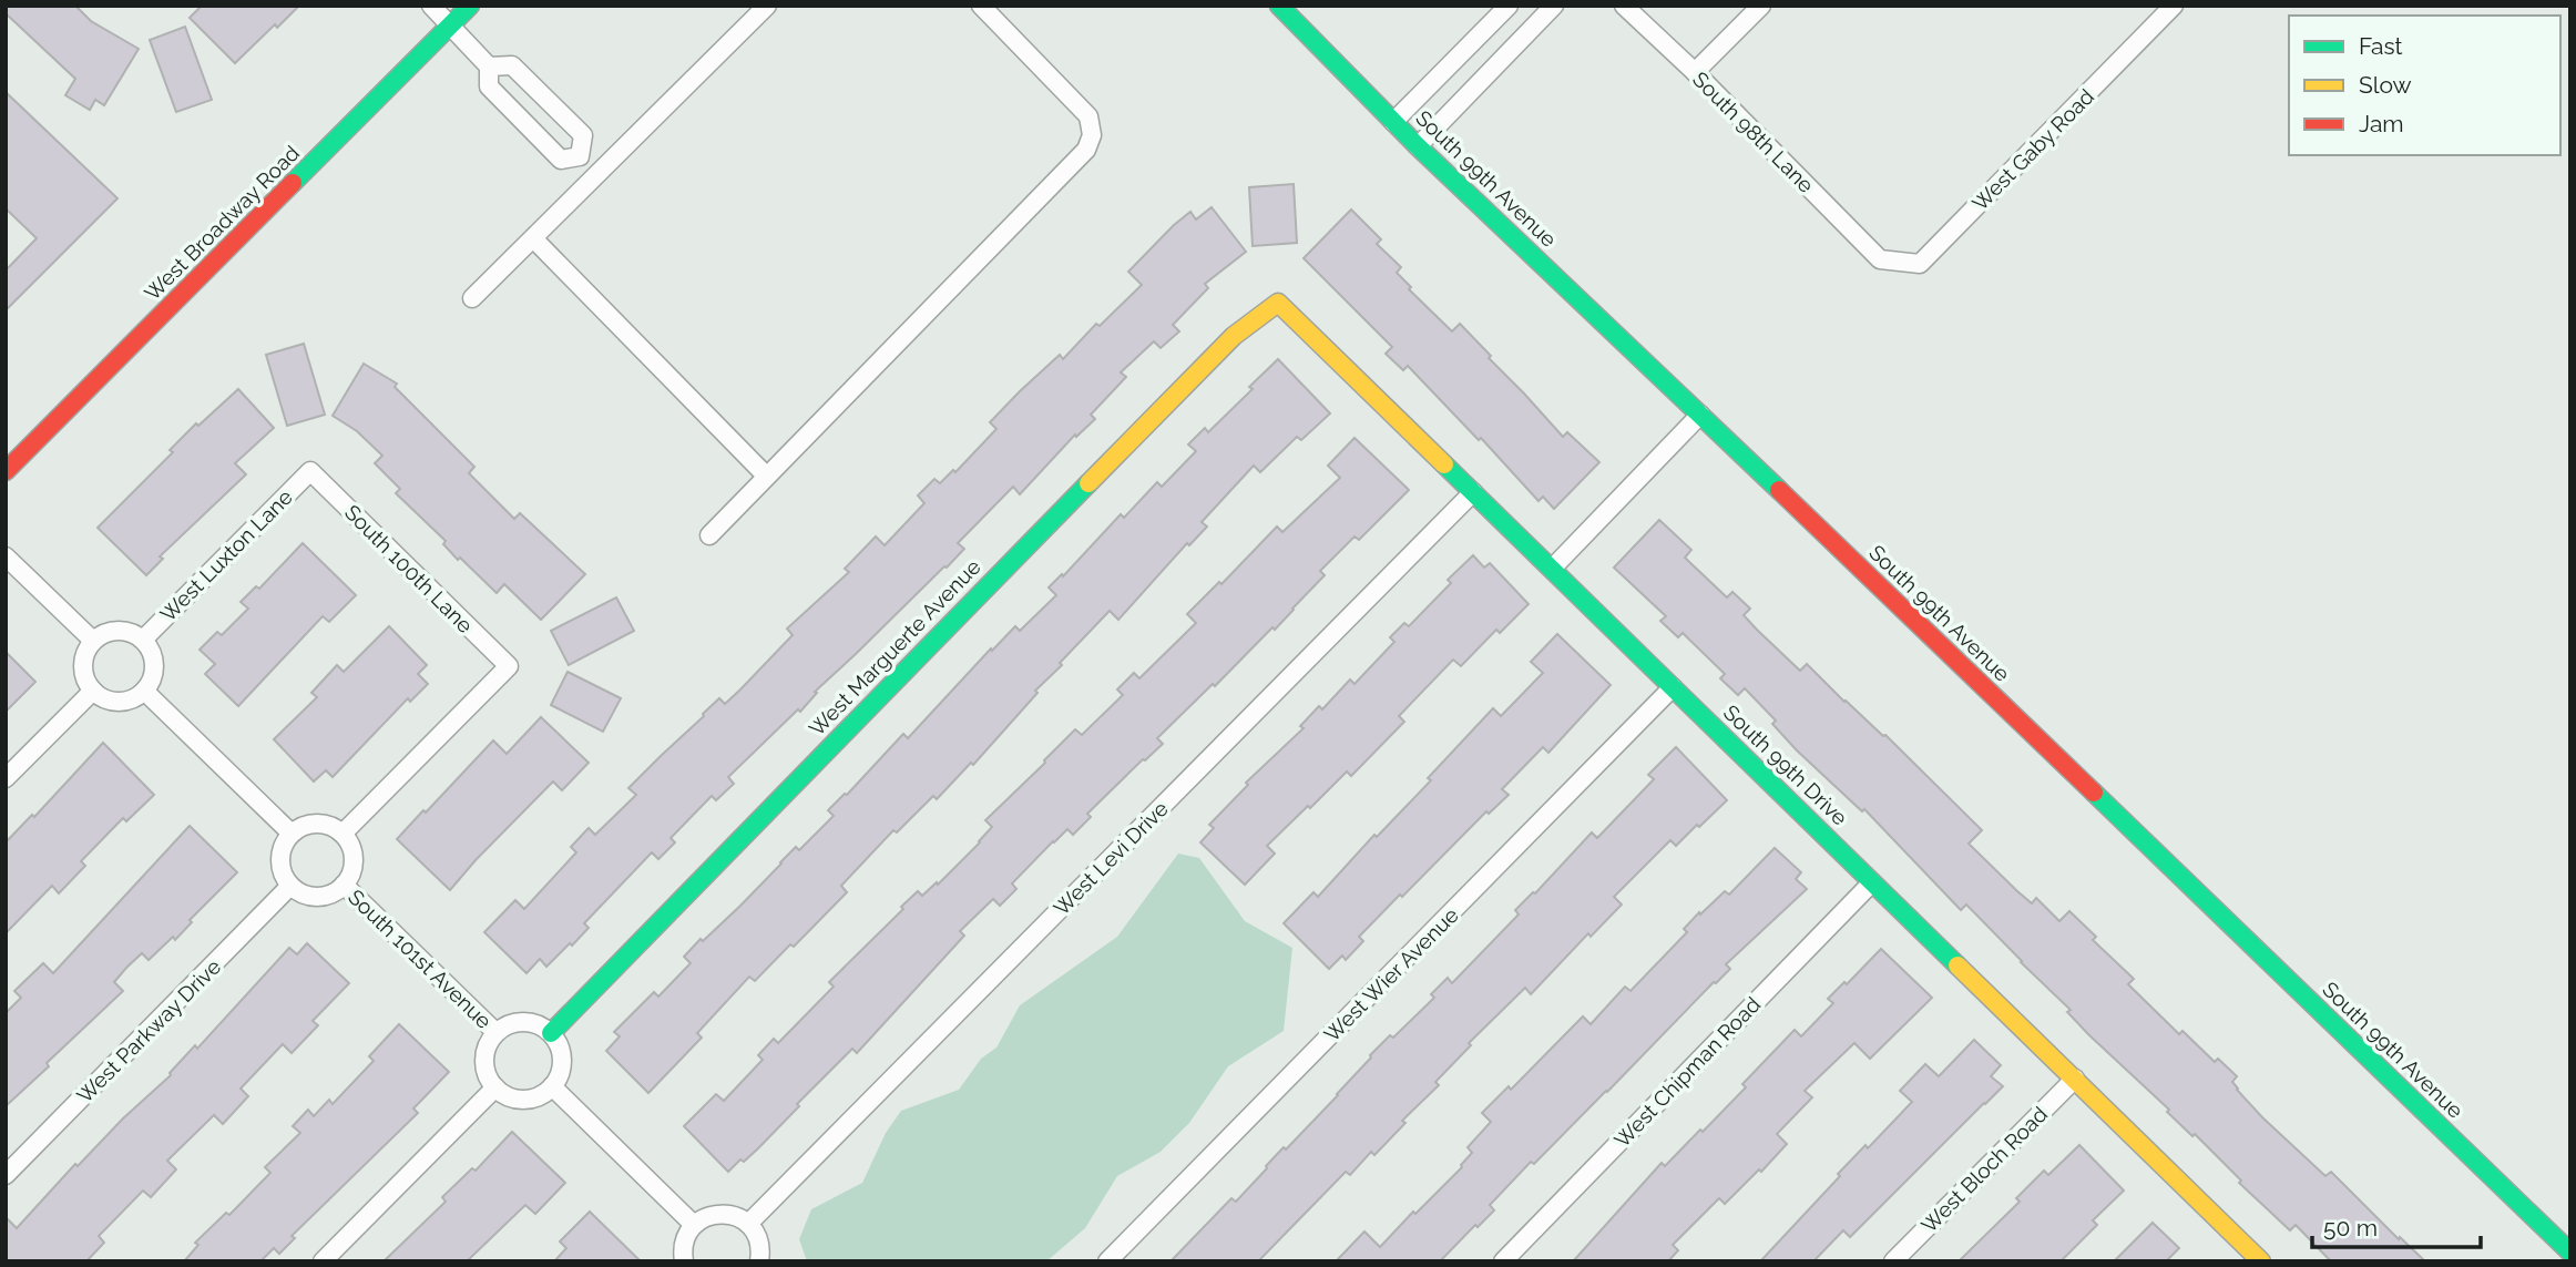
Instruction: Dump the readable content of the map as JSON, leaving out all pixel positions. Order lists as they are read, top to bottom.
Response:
{
  "streets": {
    "main road": [
      "South 99th Avenue",
      "West Broadway Road",
      "West Marguerte Avenue",
      "South 99th Drive"
    ],
    "street": [
      "South 98th Lane",
      "West Gaby Road",
      "West Luxton Lane",
      "South 100th Lane",
      "West Levi Drive",
      "South 101st Avenue",
      "West Wier Avenue",
      "West Parkway Drive",
      "West Chipman Road",
      "West Bloch Road"
    ]
  },
  "crossings": [
    ["South 98th Lane", "West Gaby Road"],
    ["West Luxton Lane", "South 100th Lane"],
    ["South 100th Lane", "South 101st Avenue"],
    ["South 100th Lane", "West Parkway Drive"],
    ["West Marguerte Avenue", "South 99th Drive"],
    ["West Marguerte Avenue", "South 101st Avenue"],
    ["South 99th Drive", "West Levi Drive"],
    ["South 99th Drive", "West Wier Avenue"],
    ["South 99th Drive", "West Chipman Road"],
    ["South 99th Drive", "West Bloch Road"],
    ["South 101st Avenue", "West Parkway Drive"]
  ],
  "legend": ["Fast", "Slow", "Jam"],
  "scale_bar": "50 m"
}
